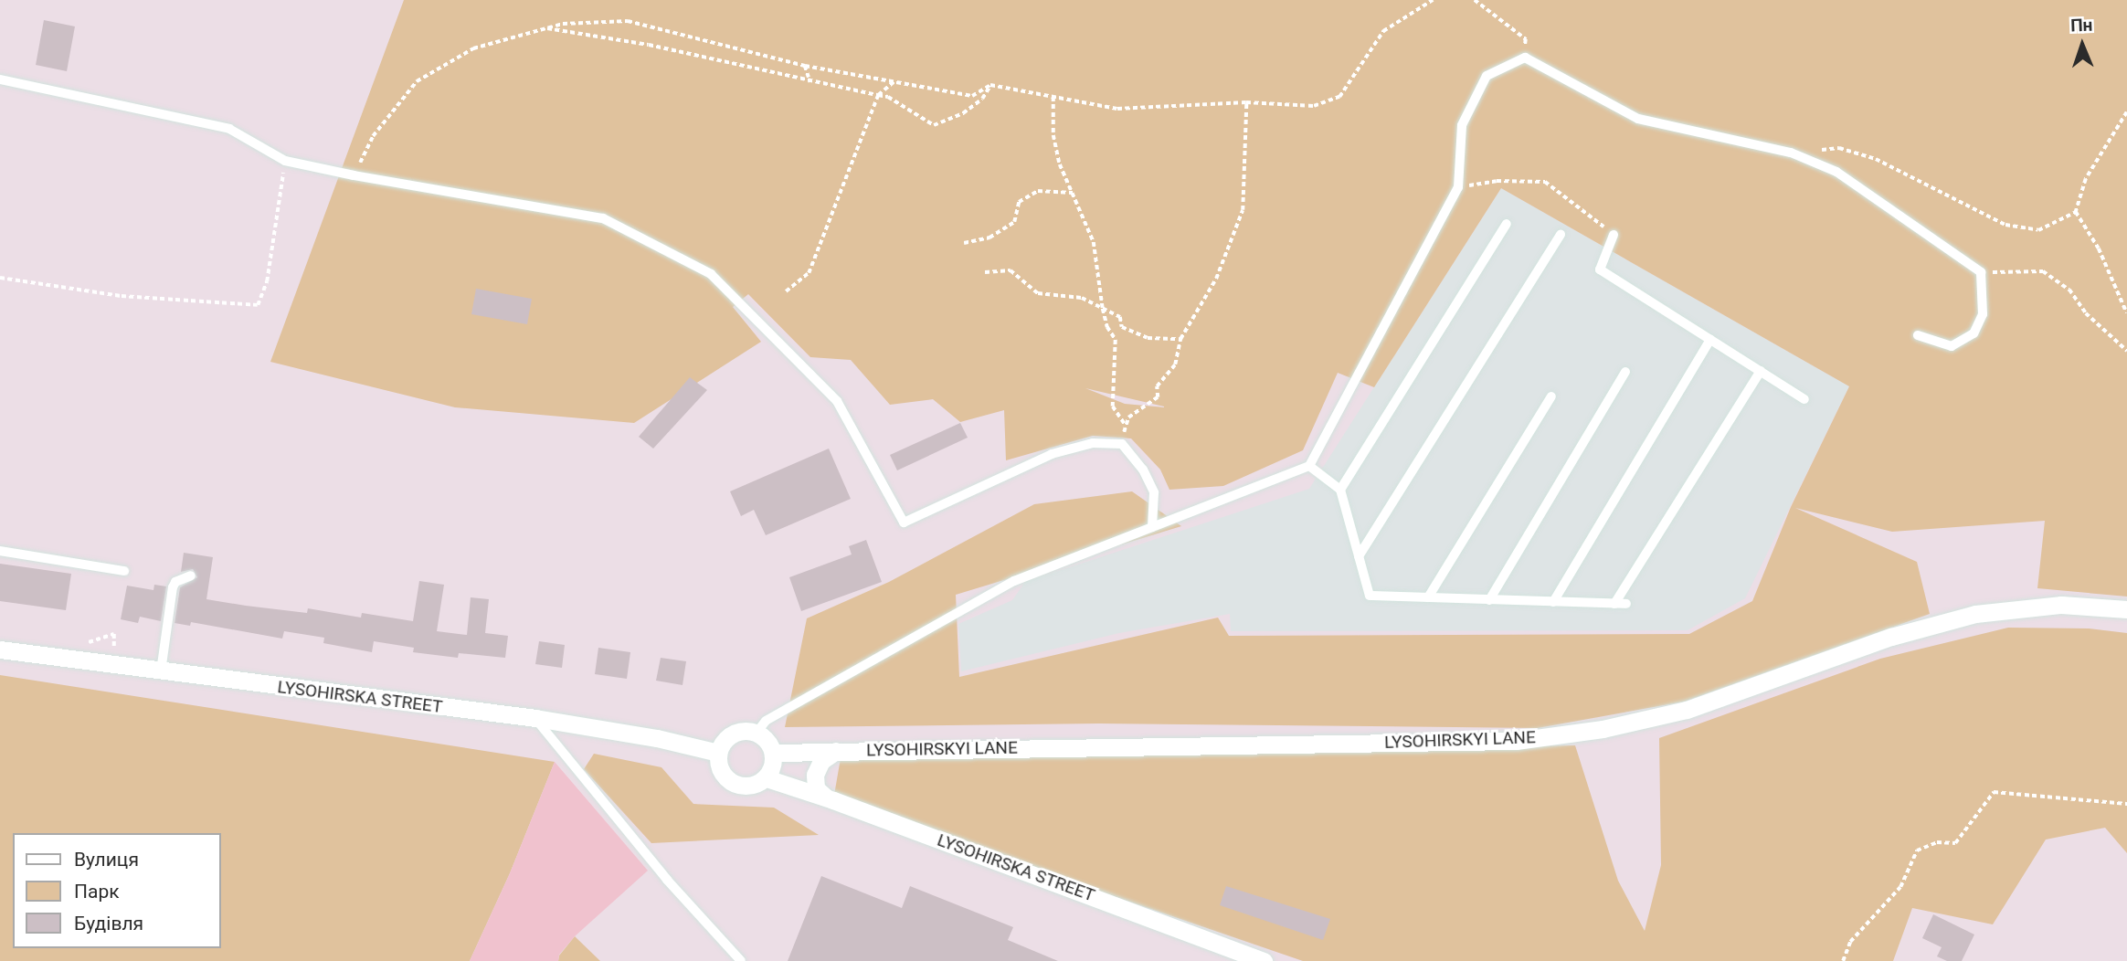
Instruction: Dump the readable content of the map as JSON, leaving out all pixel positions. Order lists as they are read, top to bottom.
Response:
{
  "streets": {
    "street": ["LYSOHIRSKA STREET", "LYSOHIRSKYI LANE"]
  },
  "crossings": [
    ["LYSOHIRSKA STREET", "LYSOHIRSKYI LANE"]
  ],
  "legend": ["Вулиця", "Парк", "Будівля"],
  "north": "top"
}
